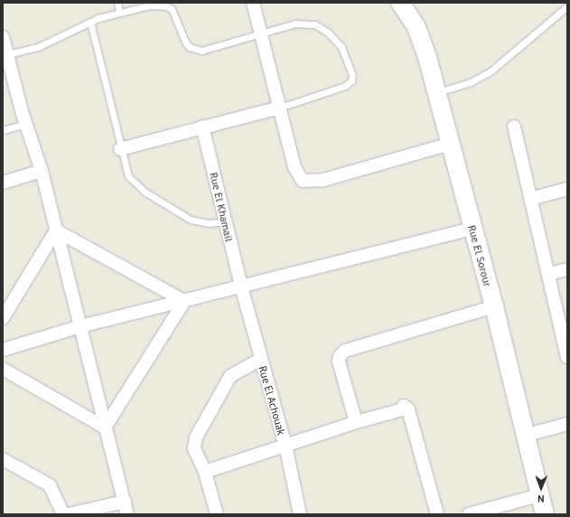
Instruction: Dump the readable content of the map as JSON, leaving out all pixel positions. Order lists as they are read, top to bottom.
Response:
{
  "streets": {
    "street": ["Rue El Khamail", "Rue El Sorour", "Rue El Achouak"]
  },
  "crossings": [
    ["Rue El Khamail", "Rue El Achouak"]
  ],
  "north": "bottom"
}
